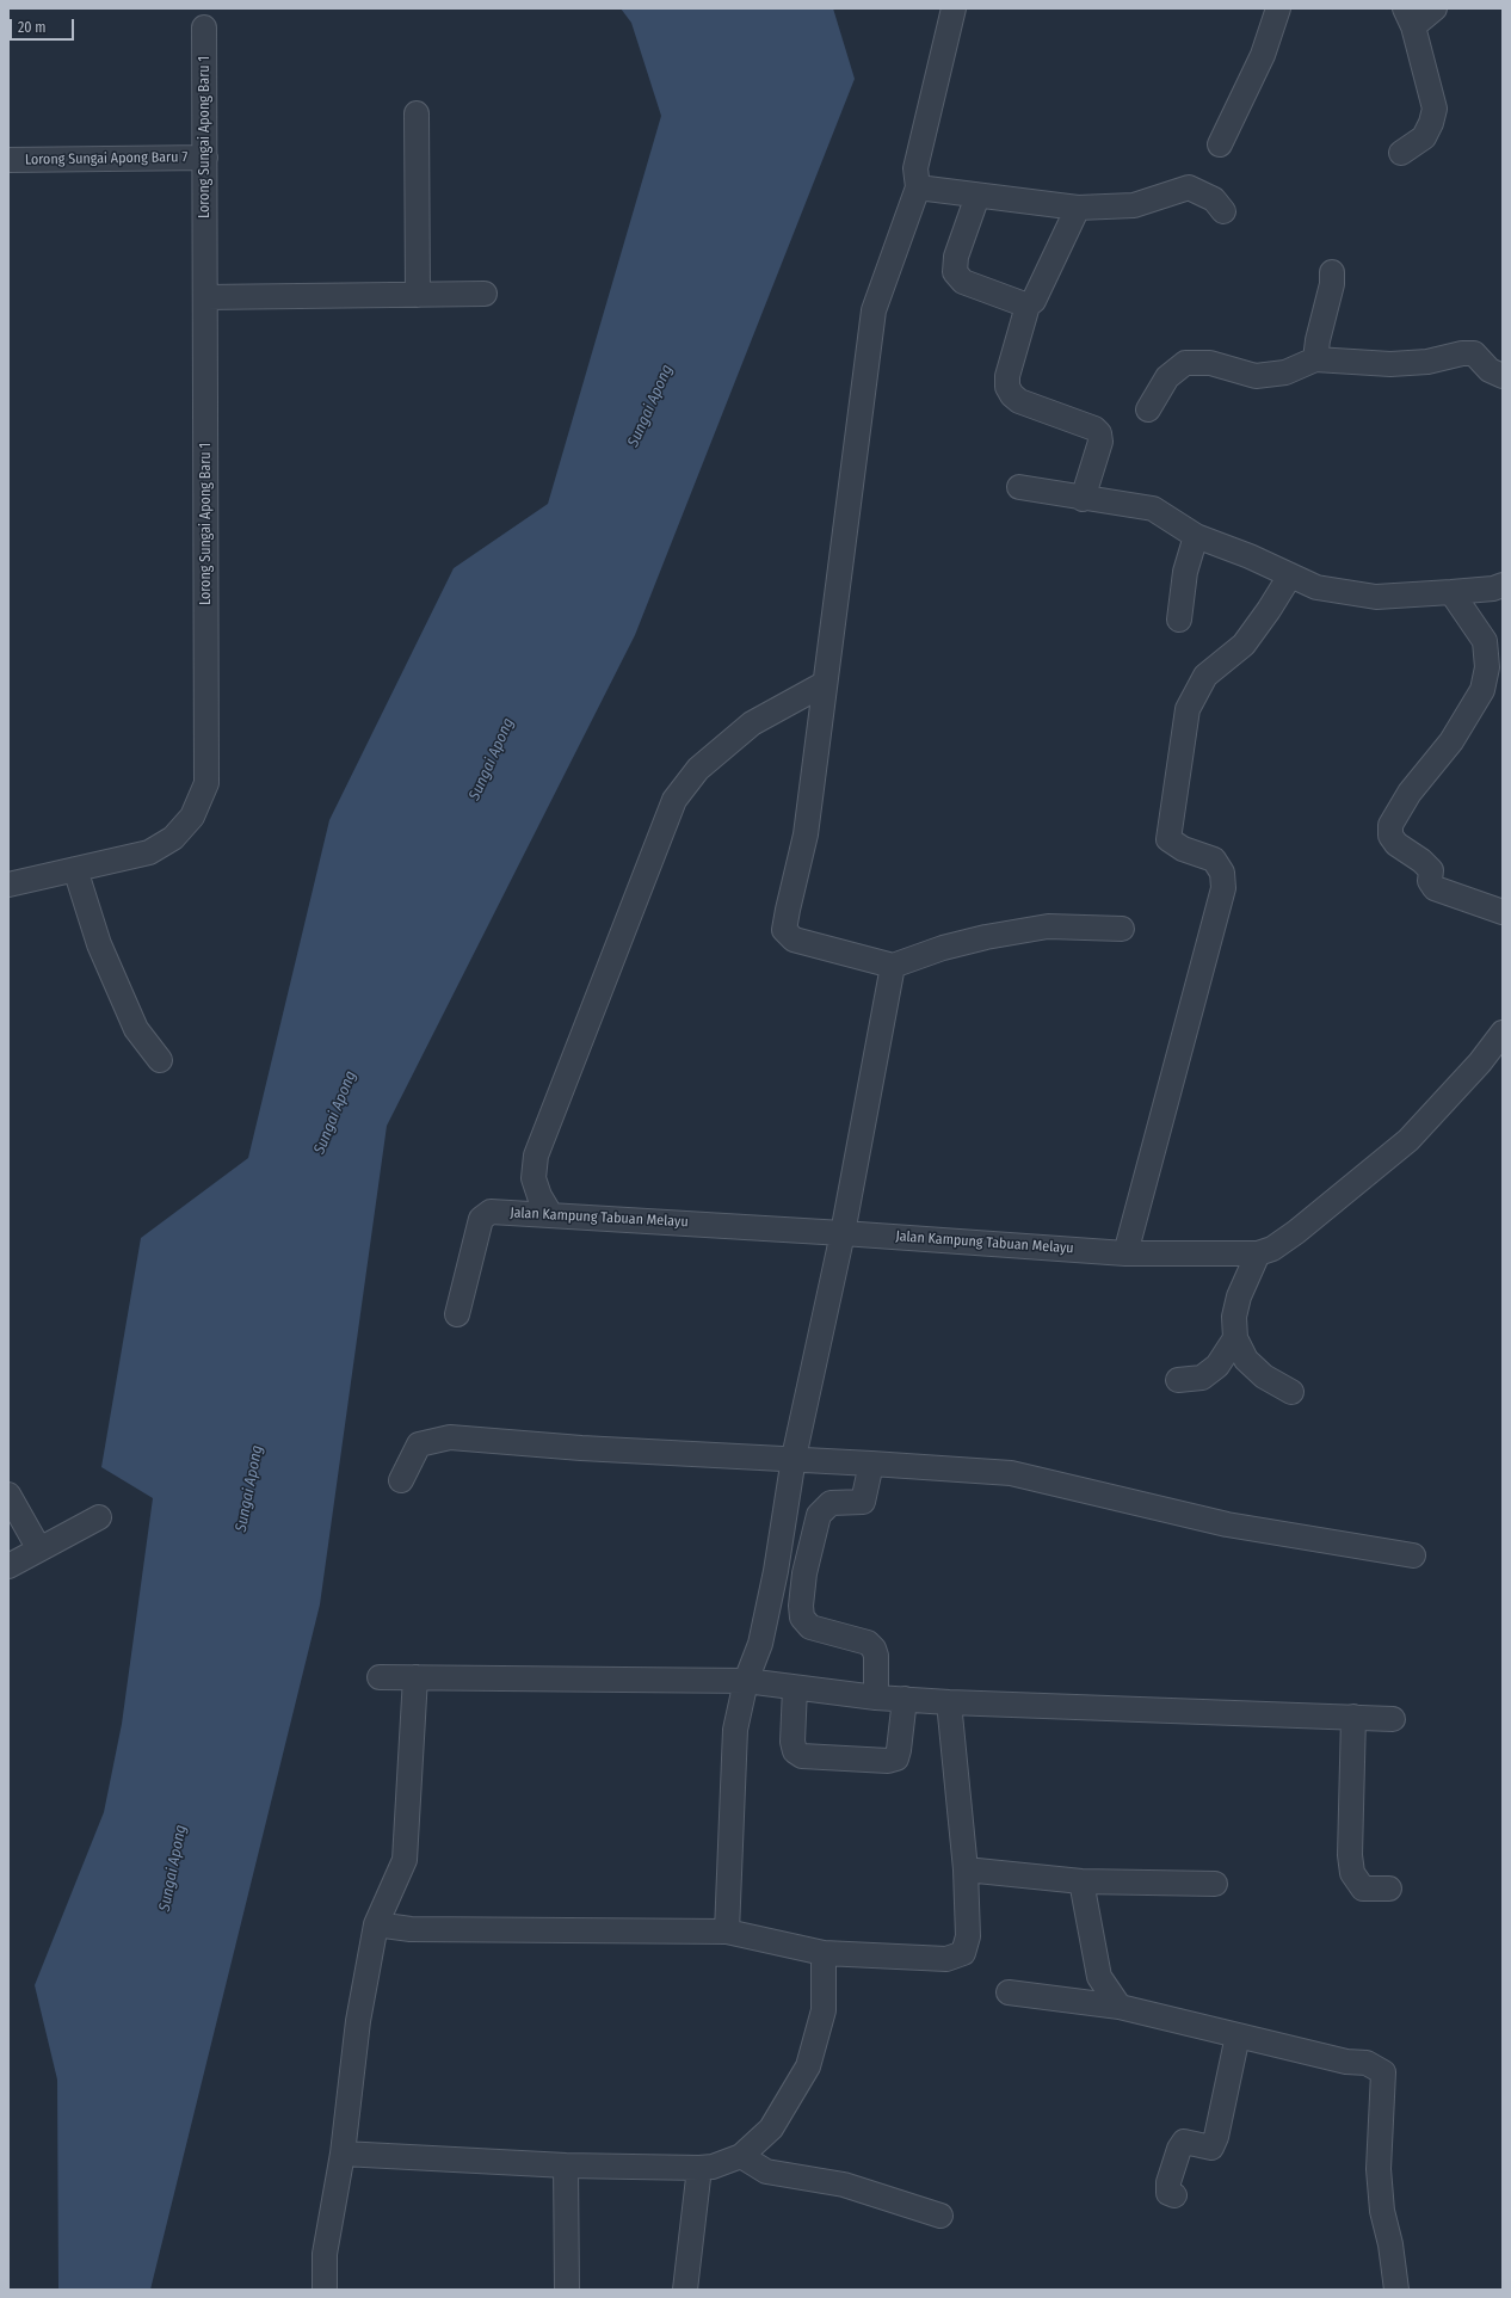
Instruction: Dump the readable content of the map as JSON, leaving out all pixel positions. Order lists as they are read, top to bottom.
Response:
{
  "streets": {
    "street": ["Lorong Sungai Apong Baru 1", "Lorong Sungai Apong Baru 7", "Jalan Kampung Tabuan Melayu"]
  },
  "crossings": [
    ["Lorong Sungai Apong Baru 1", "Lorong Sungai Apong Baru 7"]
  ],
  "water": ["Sungai Apong"],
  "scale_bar": "20 m"
}
